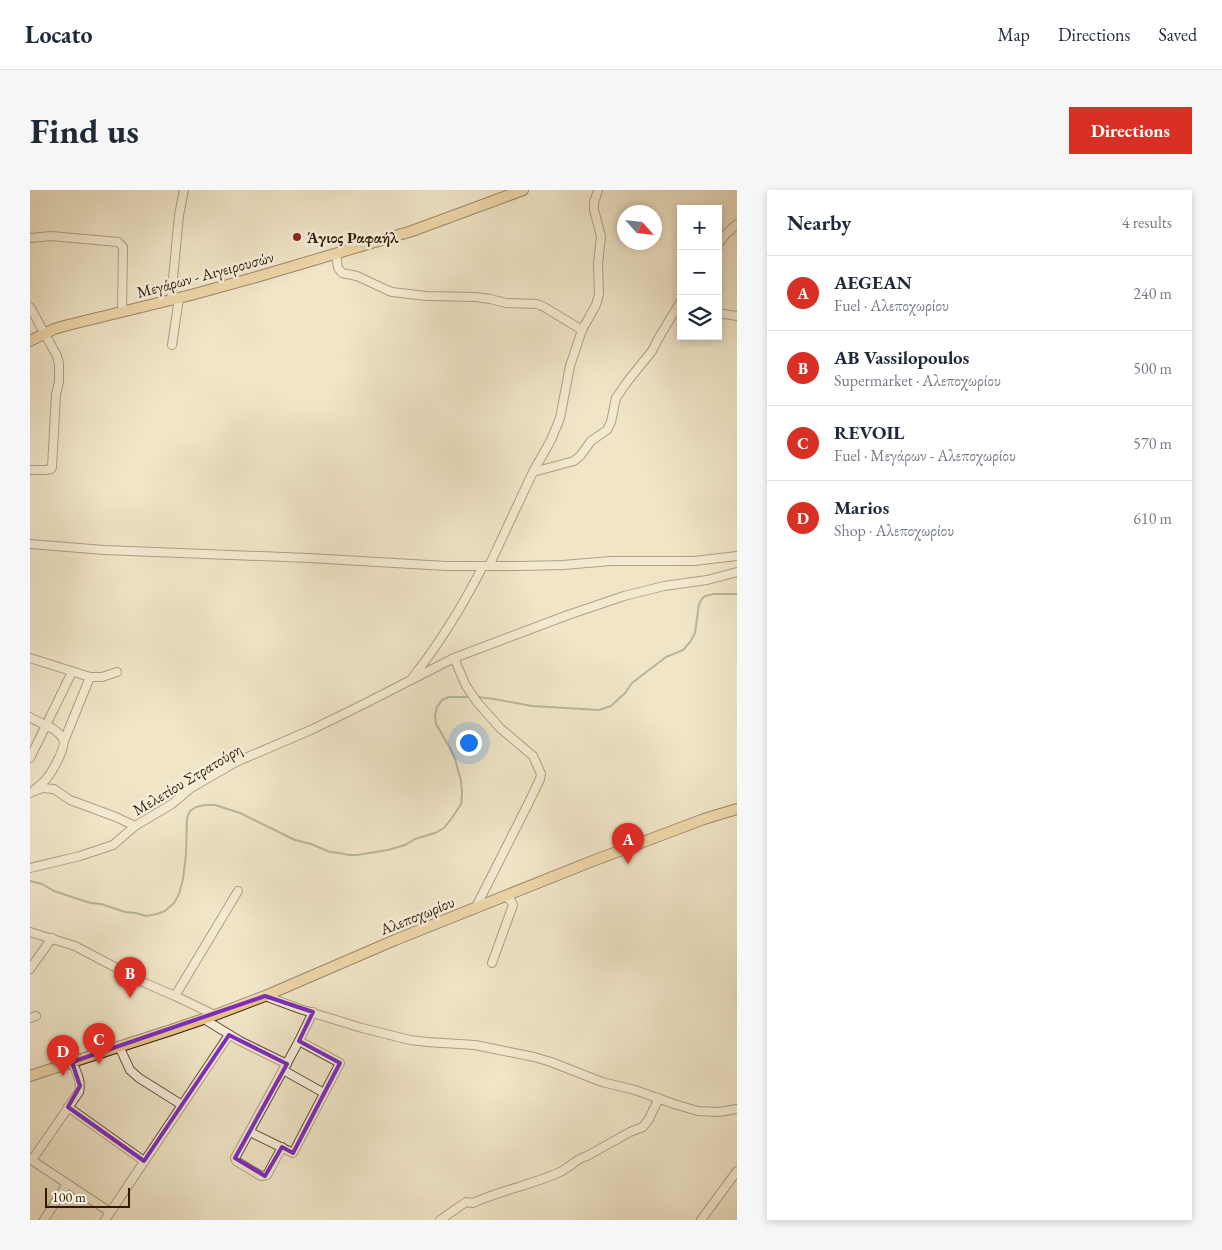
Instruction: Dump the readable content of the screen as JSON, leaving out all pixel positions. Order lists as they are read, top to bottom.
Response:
{
  "streets": {
    "main road": ["Μεγάρων - Αιγειρουσών", "Αλεποχωρίου"],
    "street": ["Μελετίου Στρατούρη"]
  },
  "places": ["Άγιος Ραφαήλ"],
  "scale_bar": "100 m",
  "north": "bottom right",
  "page": {
    "header": "Locato",
    "nav": ["Map", "Directions", "Saved"],
    "buttons": "Directions",
    "title": "Find us",
    "heading": ["Nearby", "4 results"],
    "map_buttons": ["+", "−"],
    "list": [
      {
        "mark": "A",
        "name": "AEGEAN",
        "note": "Fuel · Αλεποχωρίου",
        "value": "240 m"
      },
      {
        "mark": "B",
        "name": "AB Vassilopoulos",
        "note": "Supermarket · Αλεποχωρίου",
        "value": "500 m"
      },
      {
        "mark": "C",
        "name": "REVOIL",
        "note": "Fuel · Μεγάρων - Αλεποχωρίου",
        "value": "570 m"
      },
      {
        "mark": "D",
        "name": "Marios",
        "note": "Shop · Αλεποχωρίου",
        "value": "610 m"
      }
    ],
    "pins": [
      "A",
      "B",
      "C",
      "D"
    ],
    "scale": "100 m"
  }
}
